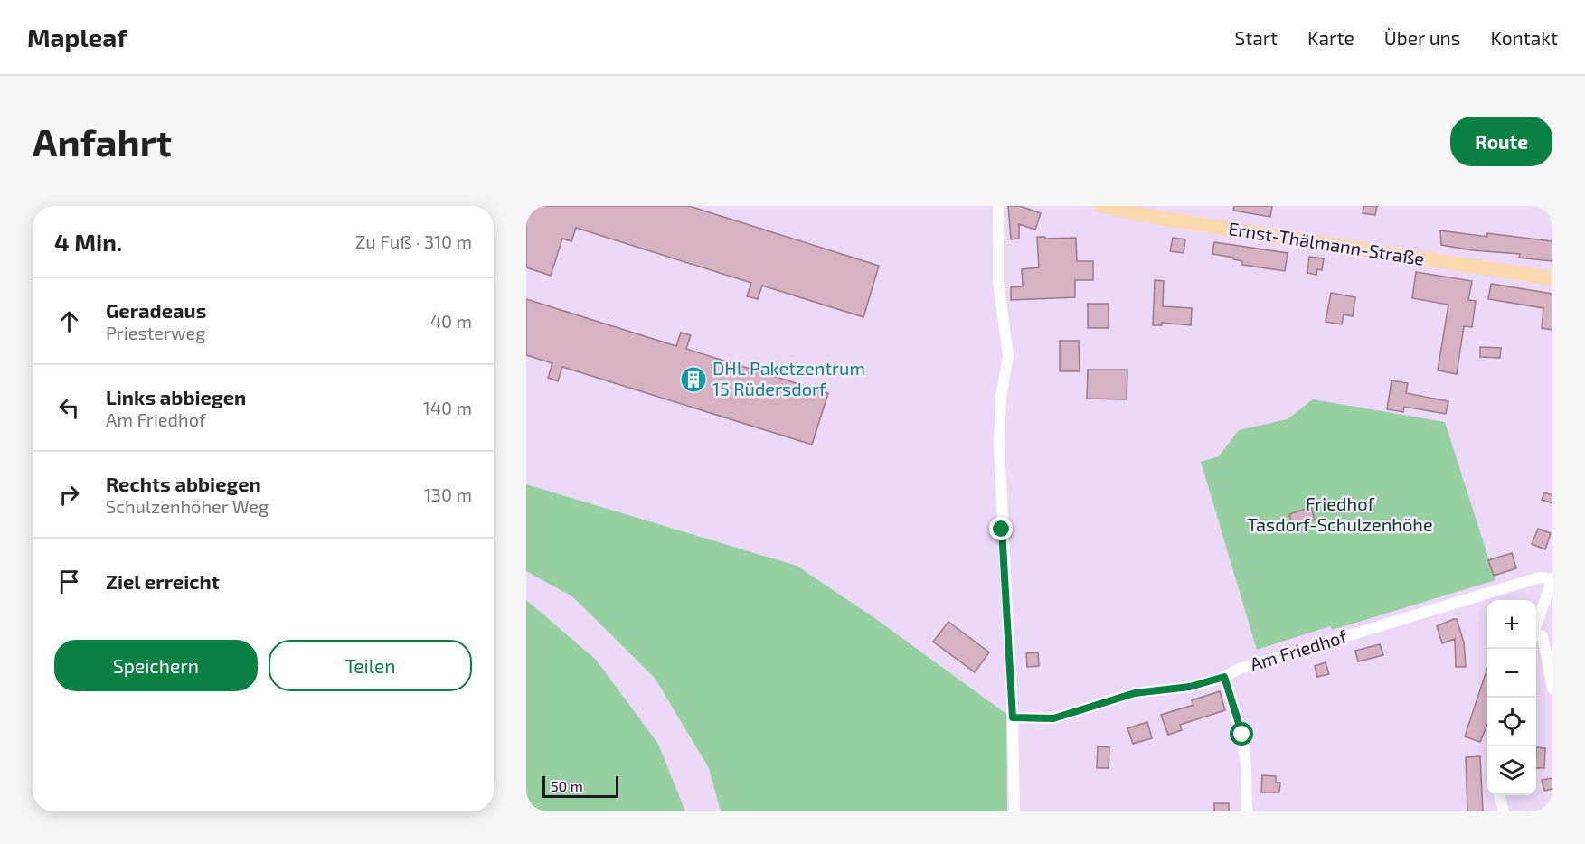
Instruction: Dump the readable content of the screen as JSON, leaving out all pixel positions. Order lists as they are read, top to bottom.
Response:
{
  "streets": {
    "main road": ["Ernst-Thälmann-Straße"],
    "street": ["Am Friedhof"]
  },
  "parks": ["Friedhof Tasdorf-Schulzenhöhe"],
  "places": {
    "building": ["DHL Paketzentrum 15 Rüdersdorf"]
  },
  "scale_bar": "50 m",
  "page": {
    "header": "Mapleaf",
    "nav": [
      "Start",
      "Karte",
      "Über uns",
      "Kontakt"
    ],
    "buttons": [
      "Route",
      ["Speichern", "Teilen"]
    ],
    "title": "Anfahrt",
    "heading": ["4 Min.", "Zu Fuß · 310 m"],
    "list": [
      ["Geradeaus", "Priesterweg", "40 m"],
      ["Links abbiegen", "Am Friedhof", "140 m"],
      ["Rechts abbiegen", "Schulzenhöher Weg", "130 m"],
      "Ziel erreicht"
    ],
    "map_buttons": ["+", "−"],
    "scale": "50 m"
  }
}
